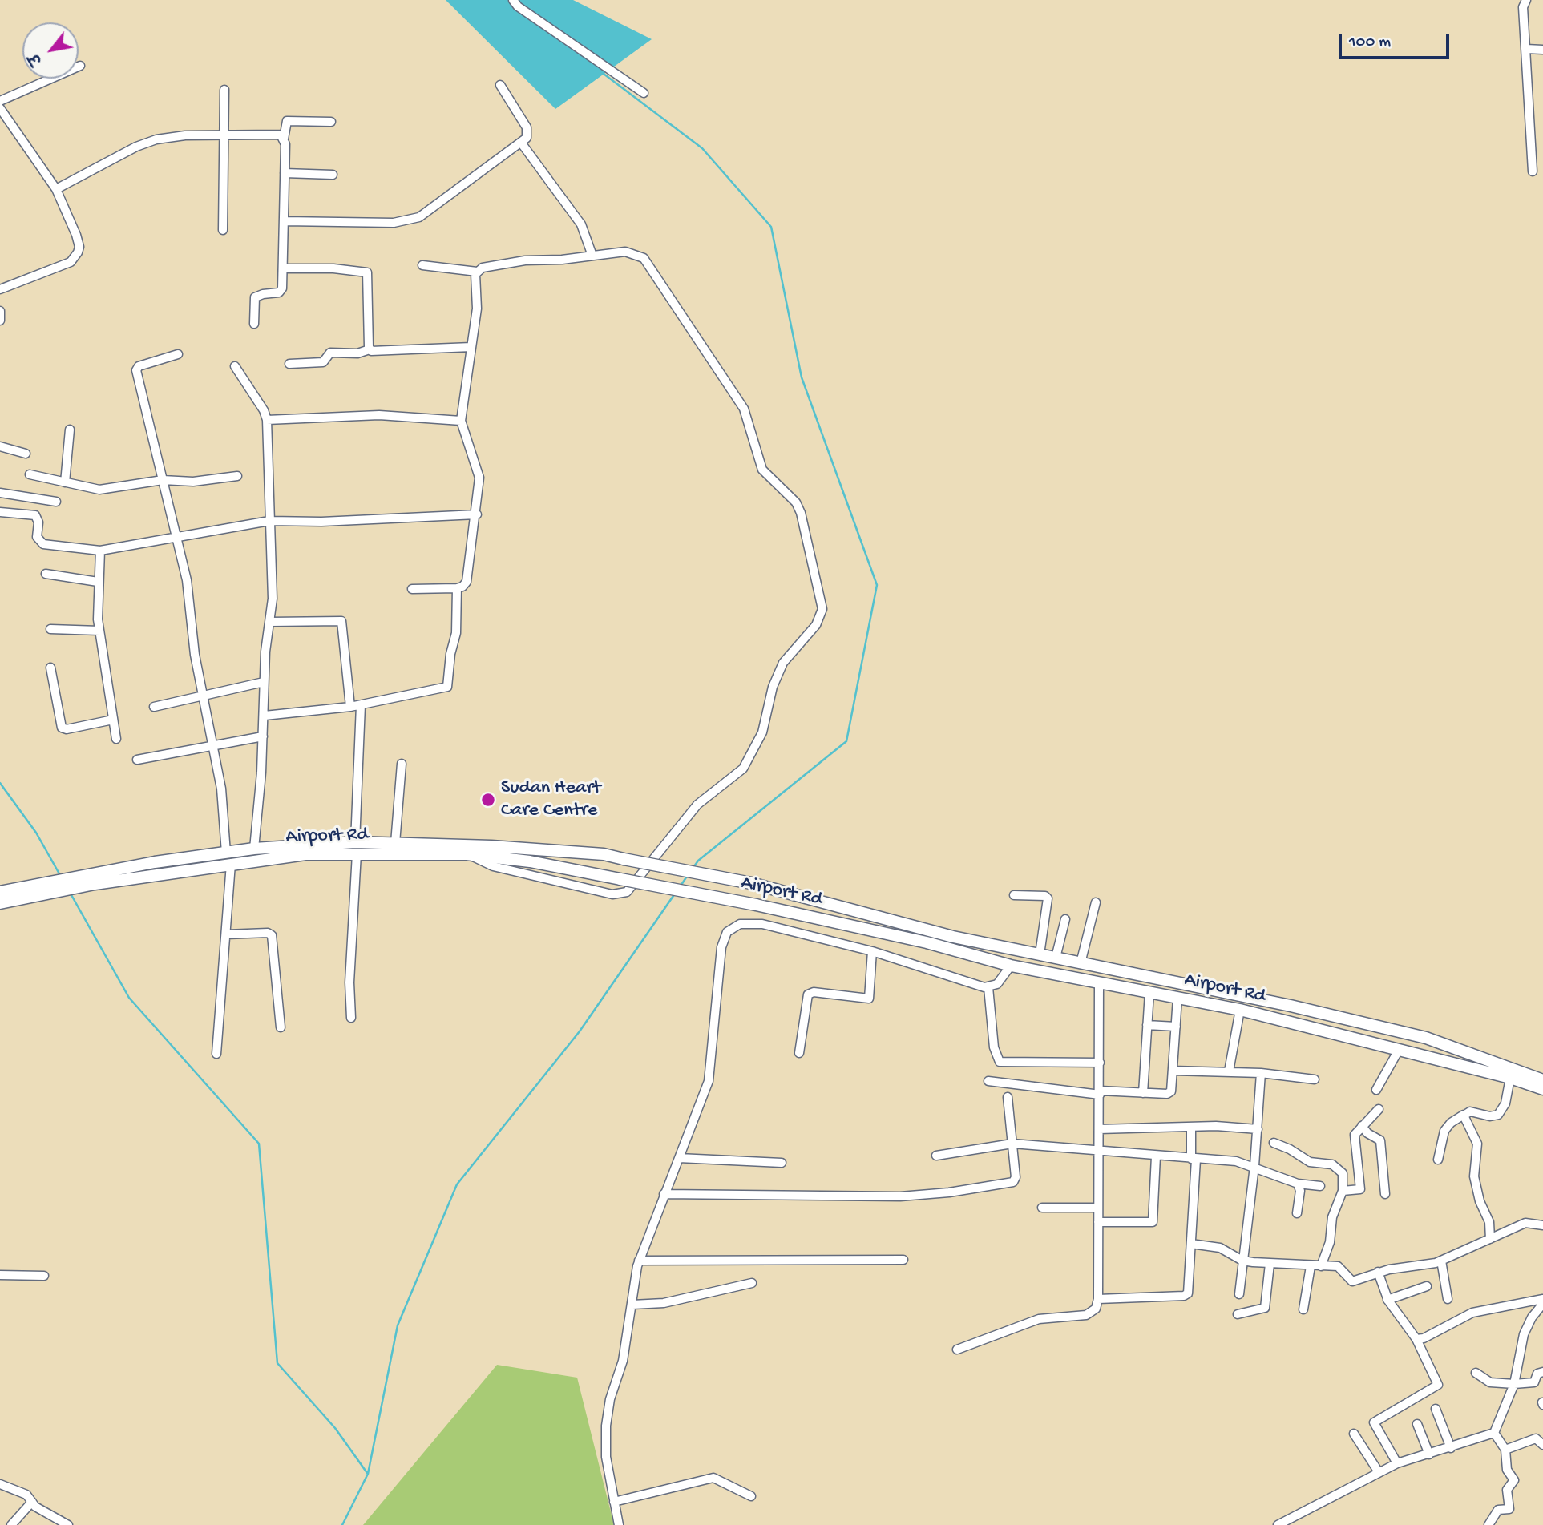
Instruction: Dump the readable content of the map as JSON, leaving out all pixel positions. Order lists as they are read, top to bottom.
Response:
{
  "streets": {
    "main road": ["Airport Rd"]
  },
  "places": ["Sudan Heart Care Centre"],
  "scale_bar": "100 m",
  "north": "bottom left"
}
